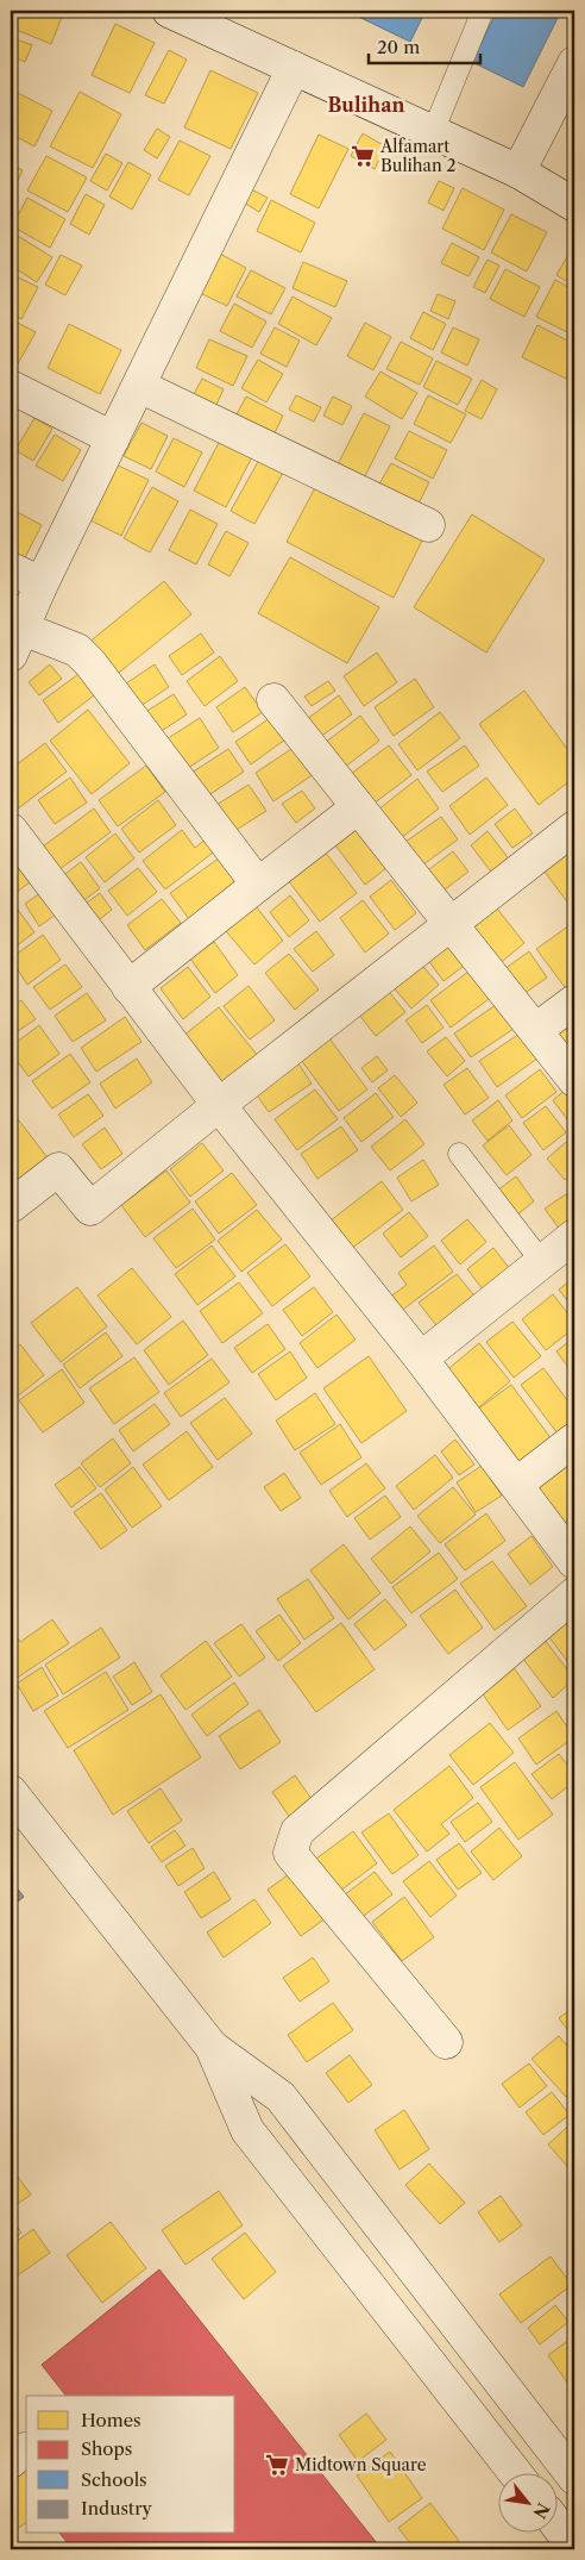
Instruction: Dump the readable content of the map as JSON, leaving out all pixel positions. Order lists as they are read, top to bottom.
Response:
{
  "districts": ["Bulihan"],
  "places": {
    "supermarket": ["Alfamart Bulihan 2", "Midtown Square"]
  },
  "legend": [
    "Homes",
    "Shops",
    "Schools",
    "Industry"
  ],
  "scale_bar": "20 m",
  "north": "bottom right"
}
